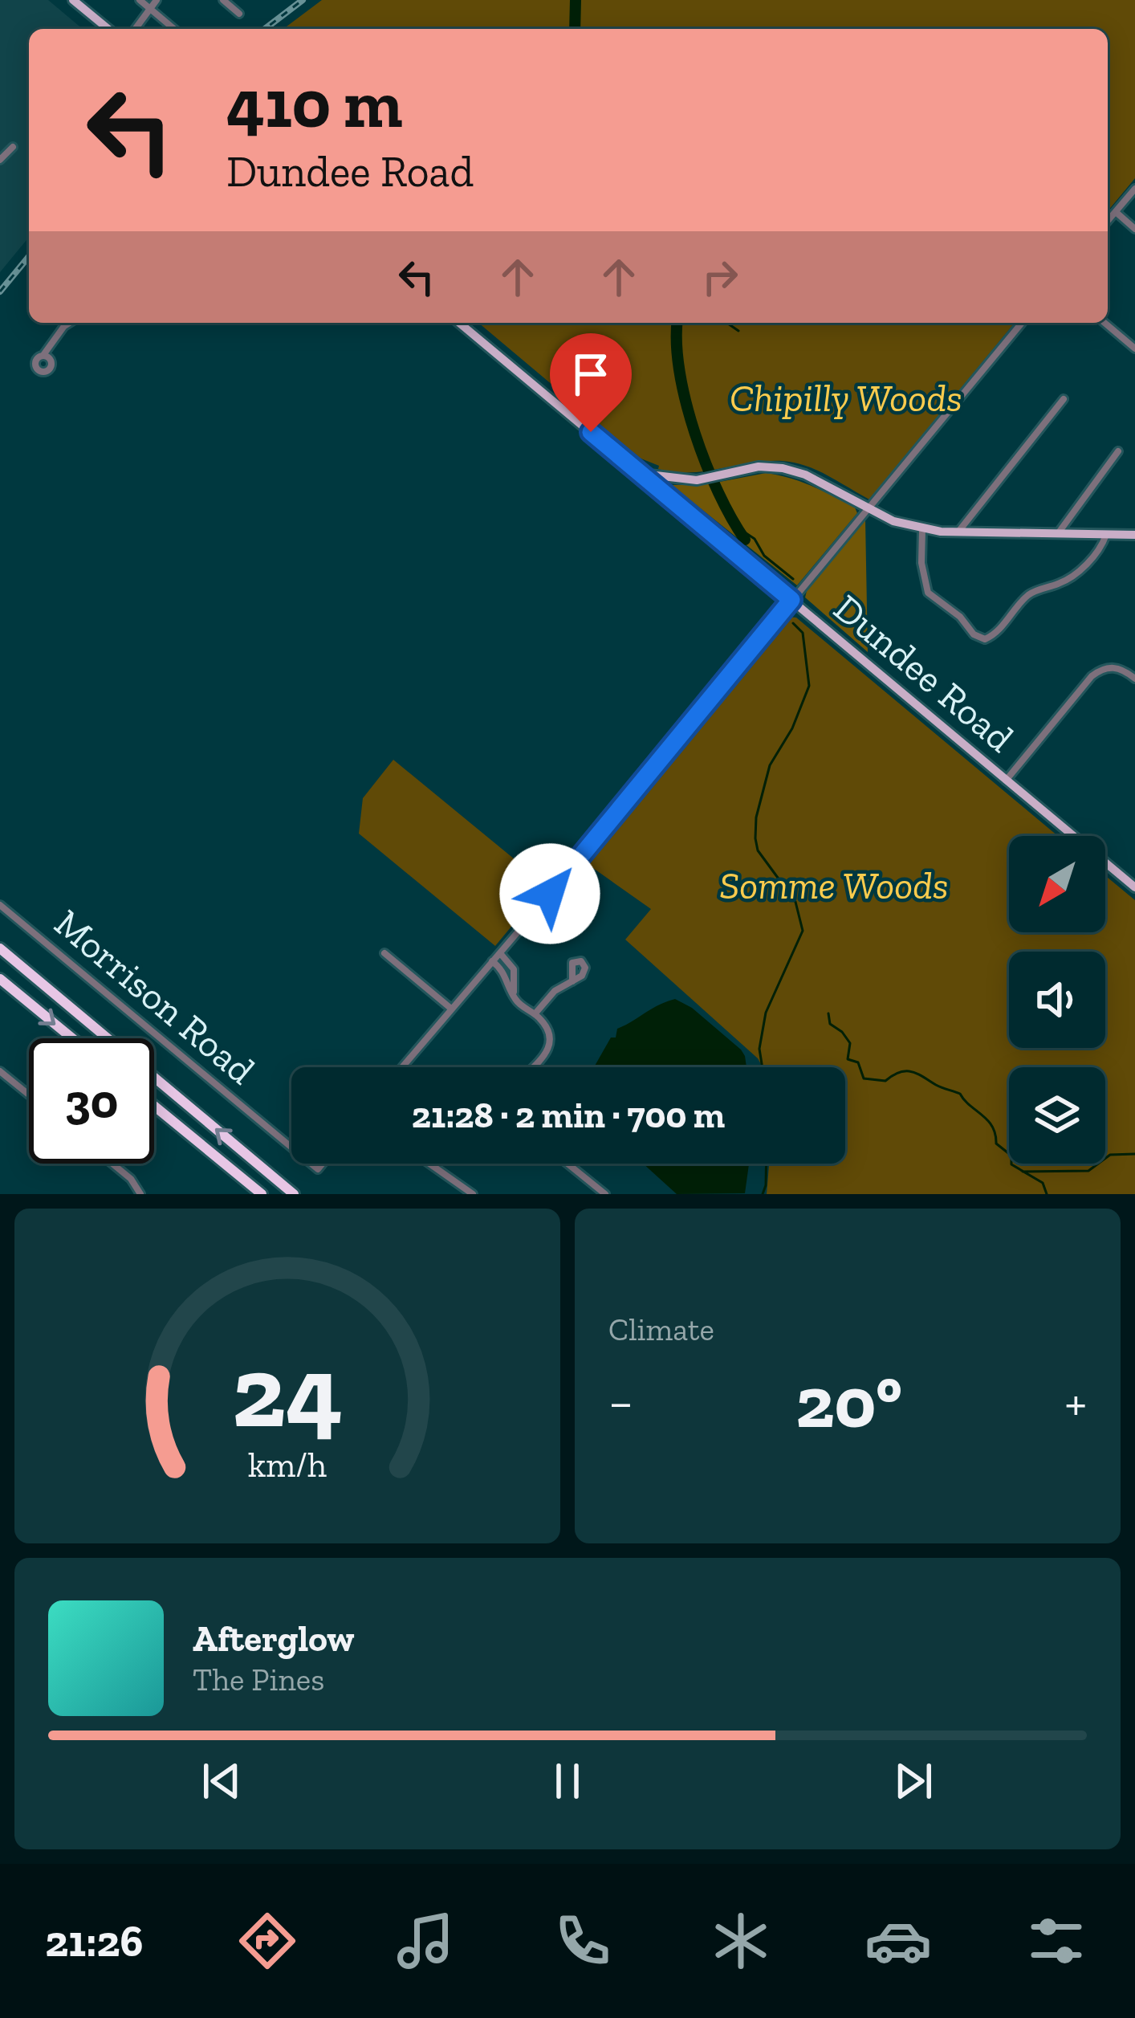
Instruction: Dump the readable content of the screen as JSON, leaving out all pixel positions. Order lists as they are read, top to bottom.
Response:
{
  "streets": {
    "main road": ["Dundee Road"],
    "street": ["Morrison Road"]
  },
  "parks": ["Chipilly Woods", "Somme Woods"],
  "north": "bottom left",
  "page": {
    "turn": ["410 m", "Dundee Road"],
    "limit": "30",
    "trip": "21:28 · 2 min · 700 m",
    "tile": "Climate",
    "heat": ["−", "20°", "+"],
    "song": ["Afterglow", "The Pines"],
    "tabs": "21:26",
    "gauge": ["24", "km/h"]
  }
}
